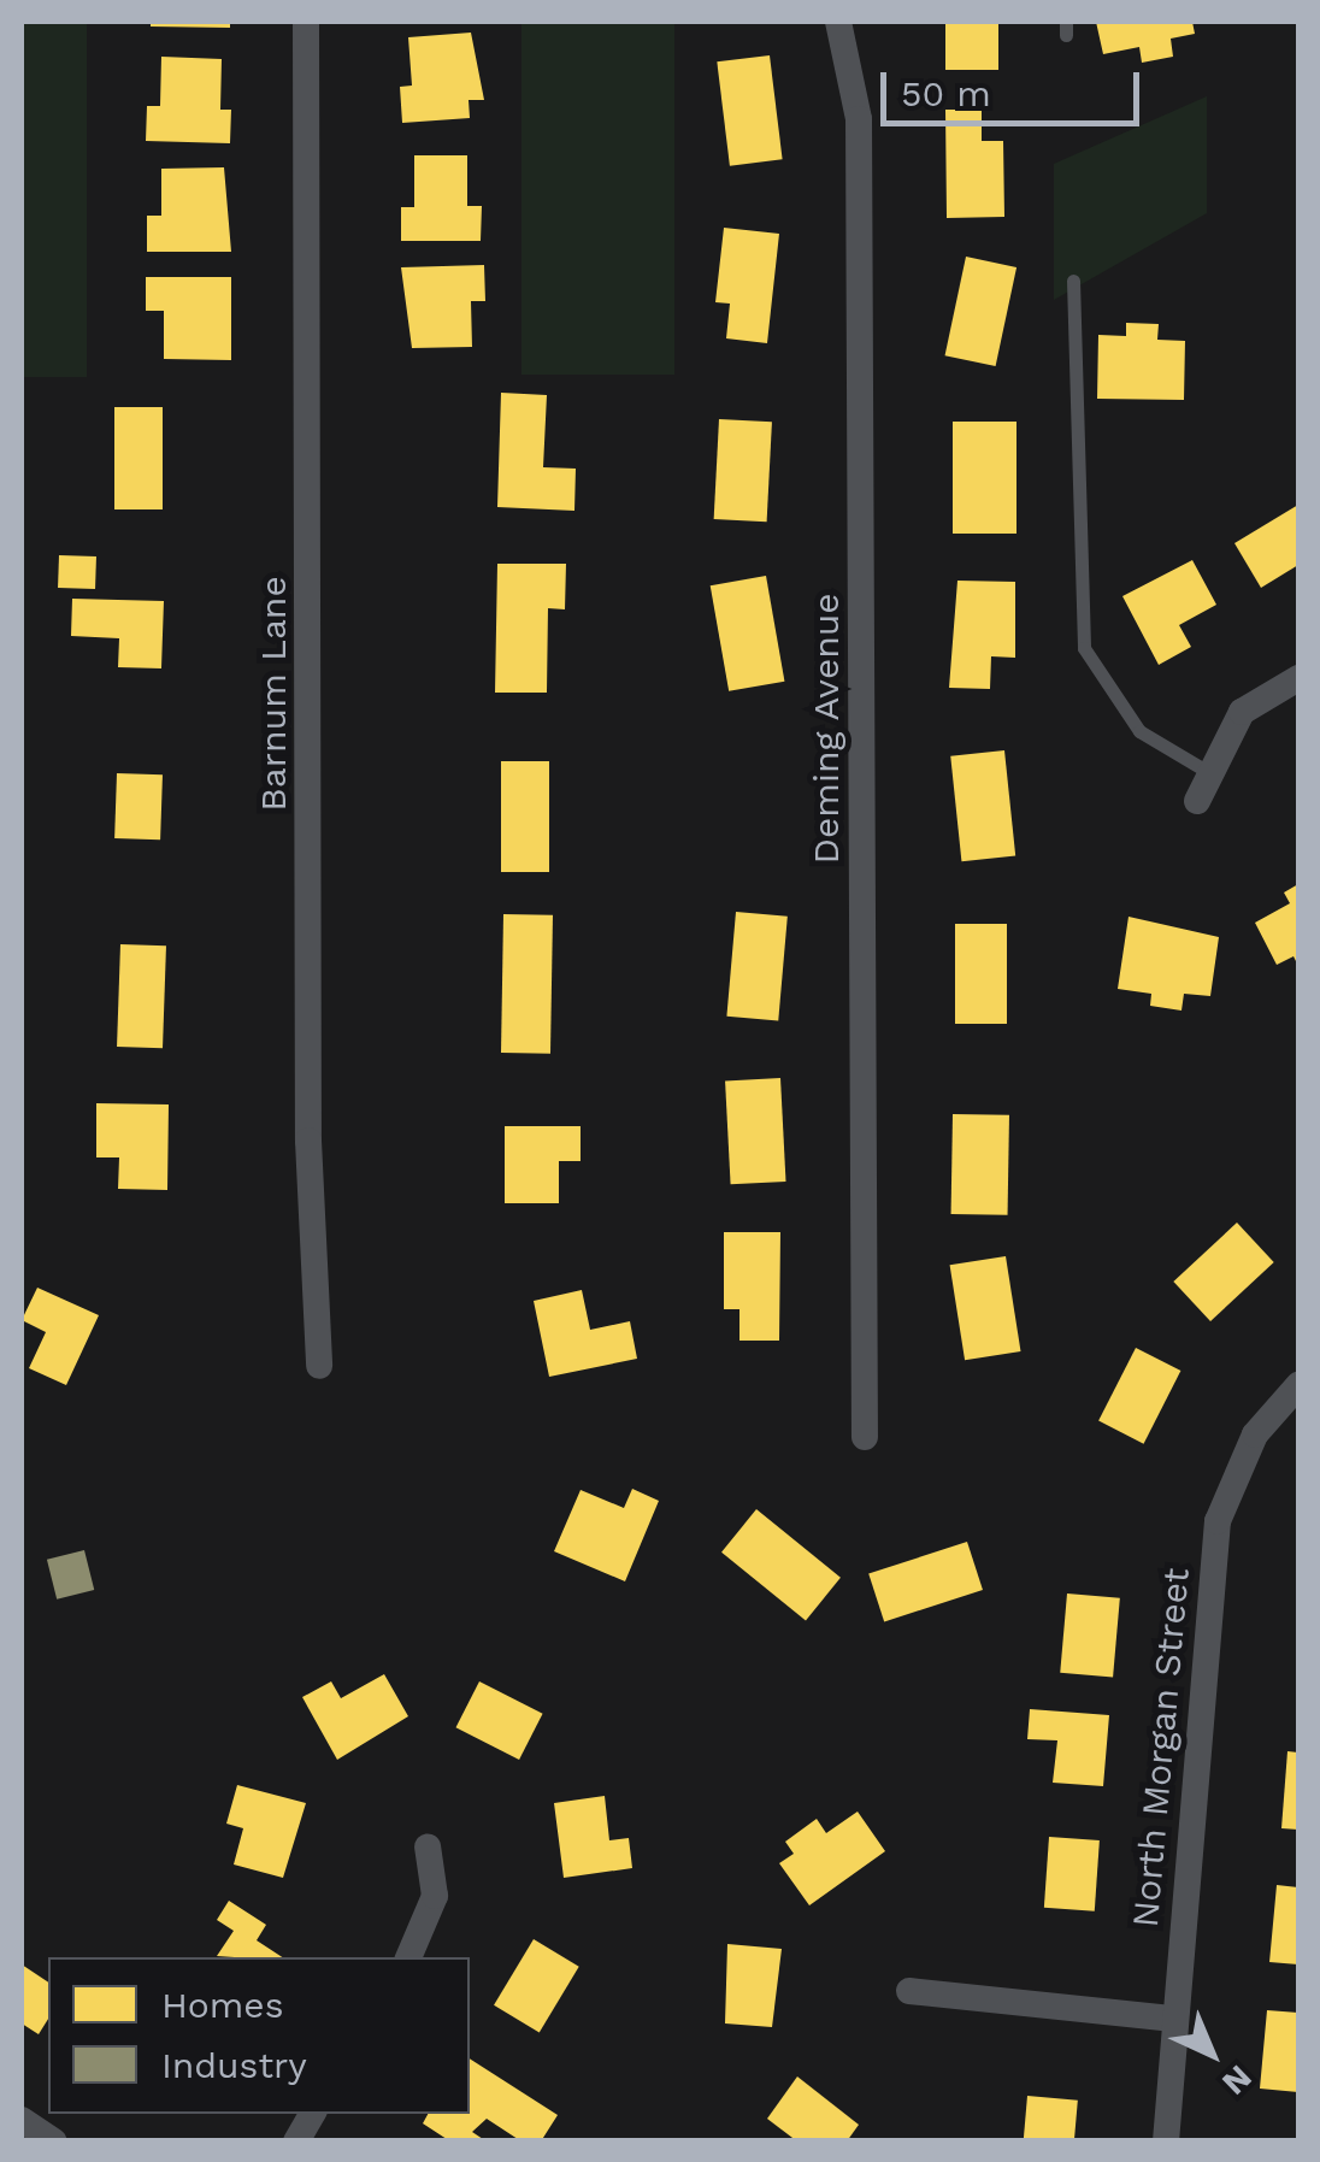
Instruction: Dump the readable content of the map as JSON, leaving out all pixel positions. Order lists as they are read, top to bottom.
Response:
{
  "streets": {
    "street": ["Barnum Lane", "Deming Avenue", "North Morgan Street"]
  },
  "legend": ["Homes", "Industry"],
  "scale_bar": "50 m",
  "north": "bottom right"
}
